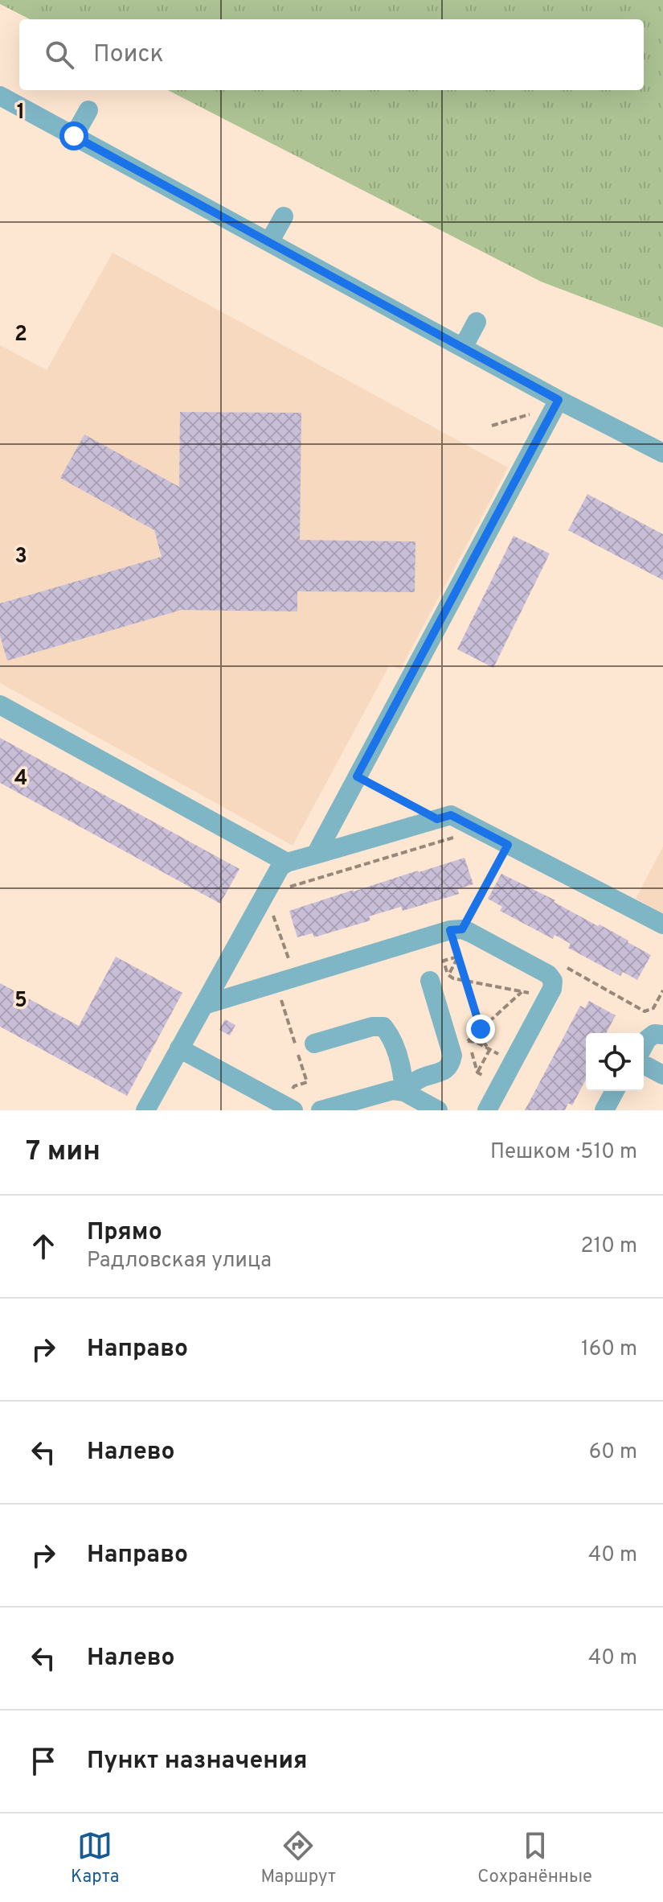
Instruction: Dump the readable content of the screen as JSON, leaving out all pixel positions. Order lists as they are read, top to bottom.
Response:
{
  "page": {
    "search": "Поиск",
    "heading": ["7 мин", "Пешком · 510 m"],
    "list": [
      ["Прямо", "Радловская улица", "210 m"],
      ["Направо", "160 m"],
      ["Налево", "60 m"],
      ["Направо", "40 m"],
      ["Налево", "40 m"],
      "Пункт назначения"
    ],
    "nav": ["Карта", "Маршрут", "Сохранённые"]
  },
  "grid": {
    "rows": [
      "1",
      "2",
      "3",
      "4",
      "5"
    ]
  }
}
